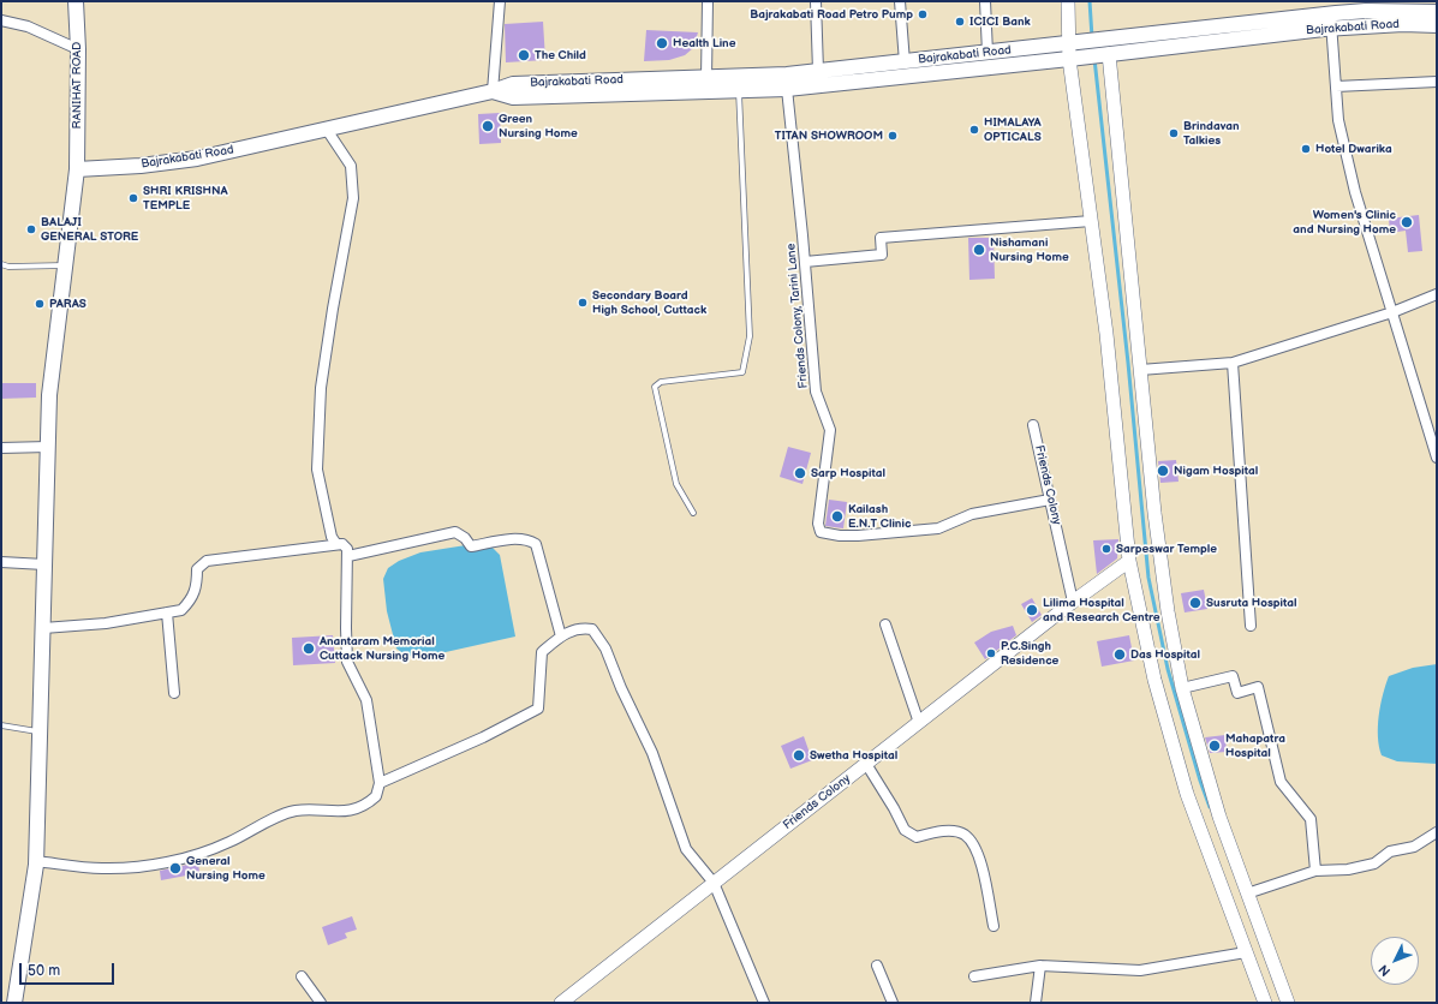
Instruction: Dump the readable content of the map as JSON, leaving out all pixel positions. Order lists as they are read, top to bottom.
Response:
{
  "streets": {
    "main road": ["Bajrakabati Road", "RANIHAT ROAD"],
    "street": ["Friends Colony, Tarini Lane", "Friends Colony"]
  },
  "crossings": [
    ["Bajrakabati Road", "RANIHAT ROAD"],
    ["Bajrakabati Road", "Friends Colony, Tarini Lane"],
    ["Friends Colony, Tarini Lane", "Friends Colony"]
  ],
  "places": [
    "Bajrakabati Road Petro Pump",
    "ICICI Bank",
    "Health Line",
    "The Child",
    "Green Nursing Home",
    "HIMALAYA OPTICALS",
    "Brindavan Talkies",
    "TITAN SHOWROOM",
    "Hotel Dwarika",
    "SHRI KRISHNA TEMPLE",
    "Women's Clinic and Nursing Home",
    "BALAJI GENERAL STORE",
    "Nishamani Nursing Home",
    "Secondary Board High School, Cuttack",
    "PARAS",
    "Nigam Hospital",
    "Sarp Hospital",
    "Kailash E.N.T Clinic",
    "Sarpeswar Temple",
    "Susruta Hospital",
    "Lilima Hospital and Research Centre",
    "Anantaram Memorial Cuttack Nursing Home",
    "P.C.Singh Residence",
    "Das Hospital",
    "Mahapatra Hospital",
    "Swetha Hospital",
    "General Nursing Home"
  ],
  "scale_bar": "50 m",
  "north": "bottom left"
}
